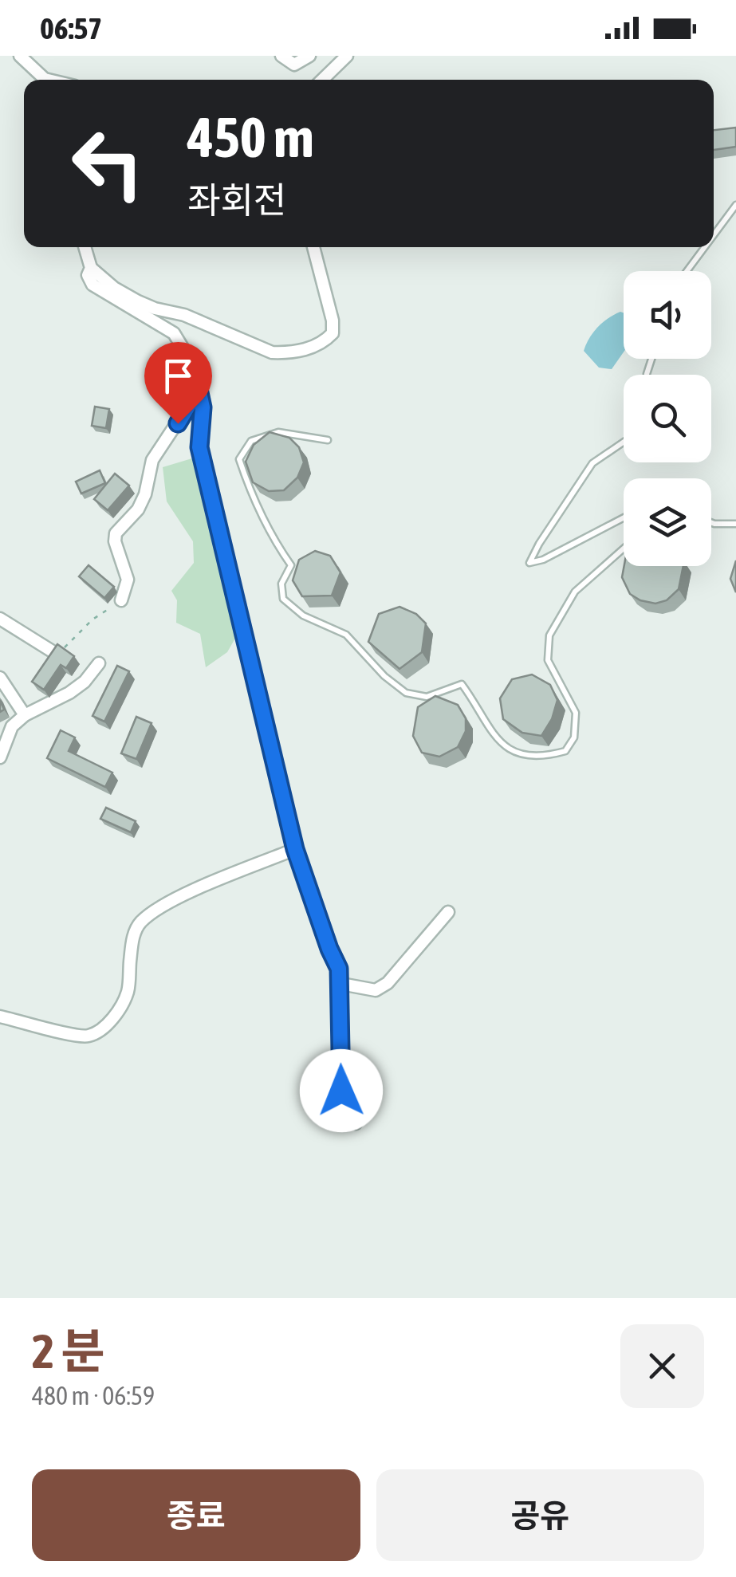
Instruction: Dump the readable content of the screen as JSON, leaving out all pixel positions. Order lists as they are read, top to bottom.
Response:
{
  "page": {
    "status": "06:57",
    "turn": ["450 m", "좌회전"],
    "heading": ["2 분", "480 m · 06:59"],
    "buttons": ["종료", "공유"]
  }
}
